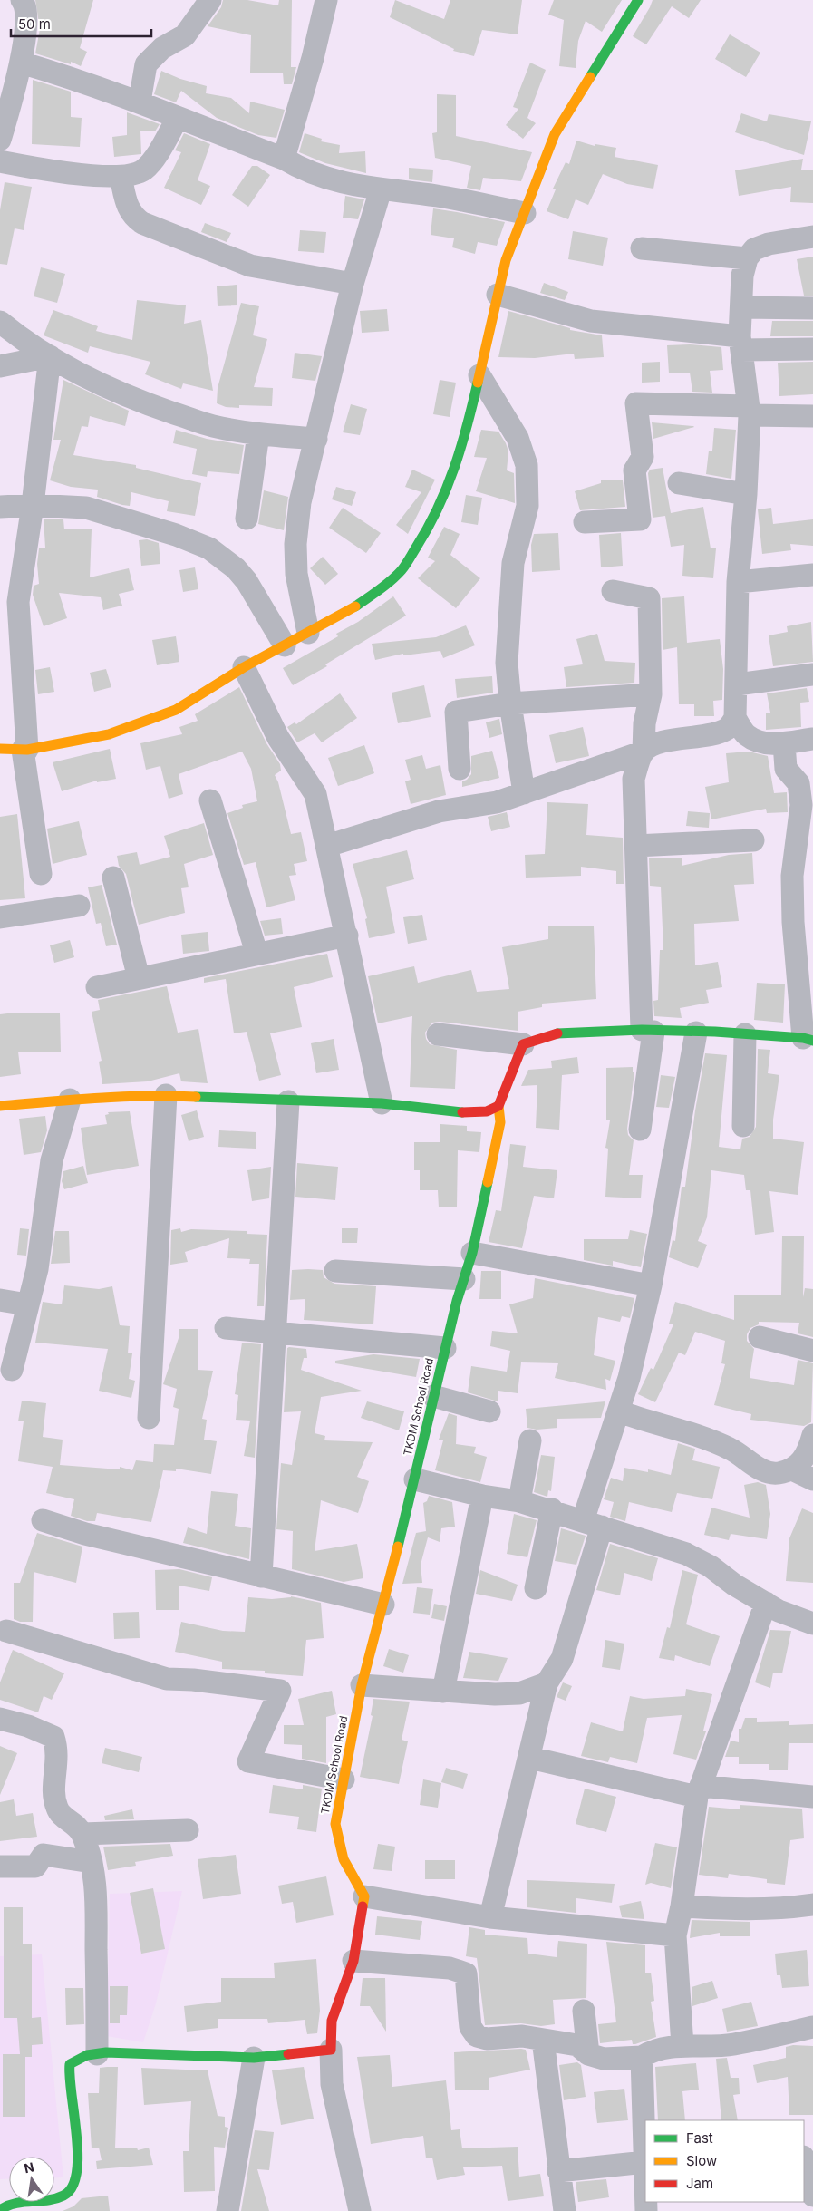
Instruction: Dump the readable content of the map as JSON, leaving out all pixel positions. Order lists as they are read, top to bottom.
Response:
{
  "streets": {
    "street": ["TKDM School Road"]
  },
  "legend": ["Fast", "Slow", "Jam"],
  "scale_bar": "50 m",
  "north": "top"
}
